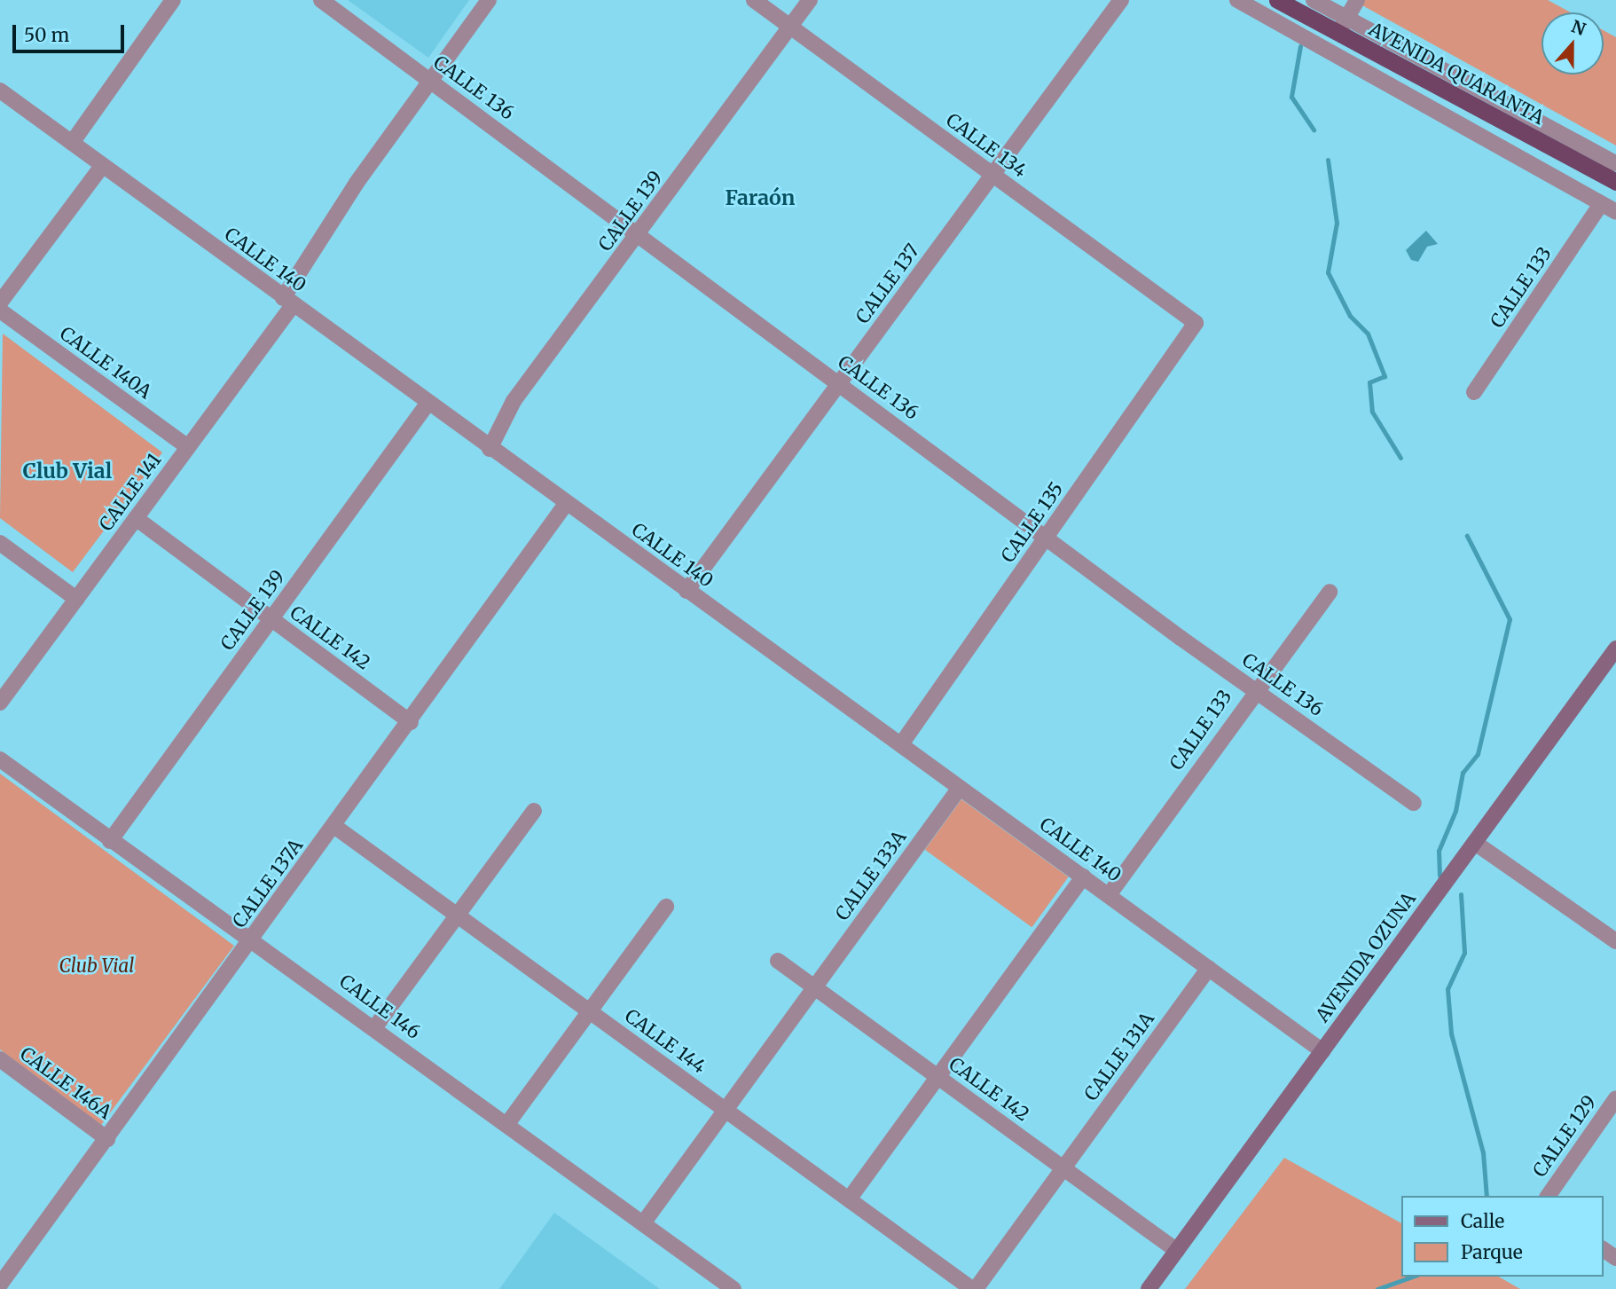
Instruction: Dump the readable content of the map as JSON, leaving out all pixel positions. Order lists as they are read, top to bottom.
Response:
{
  "streets": {
    "highway": ["AVENIDA QUARANTA"],
    "main road": ["AVENIDA OZUNA"],
    "street": [
      "CALLE 136",
      "CALLE 134",
      "CALLE 139",
      "CALLE 140",
      "CALLE 137",
      "CALLE 133",
      "CALLE 140A",
      "CALLE 141",
      "CALLE 135",
      "CALLE 142",
      "CALLE 133A",
      "CALLE 137A",
      "CALLE 146",
      "CALLE 144",
      "CALLE 131A",
      "CALLE 146A",
      "CALLE 129"
    ]
  },
  "crossings": [
    ["CALLE 136", "CALLE 139"],
    ["CALLE 136", "CALLE 137"],
    ["CALLE 136", "CALLE 133"],
    ["CALLE 136", "CALLE 141"],
    ["CALLE 136", "CALLE 135"],
    ["CALLE 134", "CALLE 139"],
    ["CALLE 134", "CALLE 137"],
    ["CALLE 134", "CALLE 135"],
    ["CALLE 139", "CALLE 140"],
    ["CALLE 139", "CALLE 142"],
    ["CALLE 139", "CALLE 146"],
    ["CALLE 140", "CALLE 137"],
    ["CALLE 140", "CALLE 133"],
    ["CALLE 140", "CALLE 141"],
    ["CALLE 140", "CALLE 135"],
    ["CALLE 140", "CALLE 133A"],
    ["CALLE 140", "CALLE 137A"],
    ["CALLE 140", "AVENIDA OZUNA"],
    ["CALLE 140", "CALLE 131A"],
    ["CALLE 140A", "CALLE 141"],
    ["CALLE 141", "CALLE 142"],
    ["CALLE 142", "CALLE 133A"],
    ["CALLE 142", "CALLE 137A"],
    ["CALLE 142", "AVENIDA OZUNA"],
    ["CALLE 142", "CALLE 131A"],
    ["CALLE 133A", "CALLE 146"],
    ["CALLE 133A", "CALLE 144"],
    ["CALLE 137A", "CALLE 146"],
    ["CALLE 137A", "CALLE 144"],
    ["CALLE 137A", "CALLE 146A"],
    ["CALLE 144", "CALLE 131A"]
  ],
  "districts": ["Faraón", "Club Vial"],
  "parks": ["Club Vial"],
  "legend": ["Calle", "Parque"],
  "scale_bar": "50 m",
  "north": "top"
}
